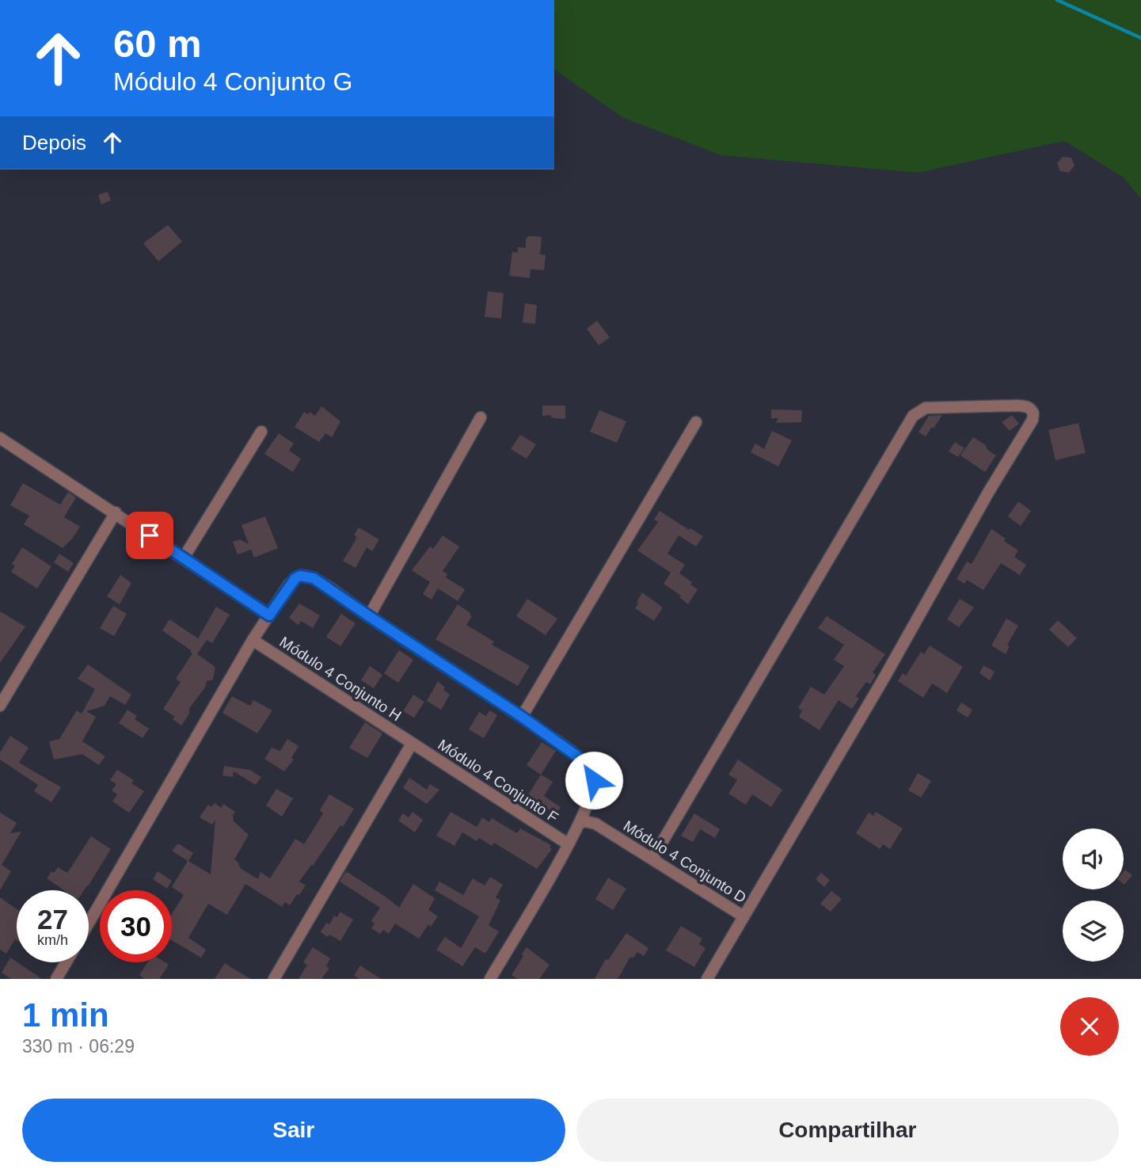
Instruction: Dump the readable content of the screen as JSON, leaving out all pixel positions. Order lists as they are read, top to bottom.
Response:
{
  "streets": {
    "street": ["Módulo 4 Conjunto H", "Módulo 4 Conjunto F", "Módulo 4 Conjunto D"]
  },
  "crossings": [
    ["Módulo 4 Conjunto H", "Módulo 4 Conjunto F"]
  ],
  "page": {
    "turn": ["60 m", "Módulo 4 Conjunto G"],
    "then": "Depois",
    "speed": "27 km/h",
    "limit": "30",
    "heading": ["1 min", "330 m · 06:29"],
    "buttons": ["Sair", "Compartilhar"]
  }
}
